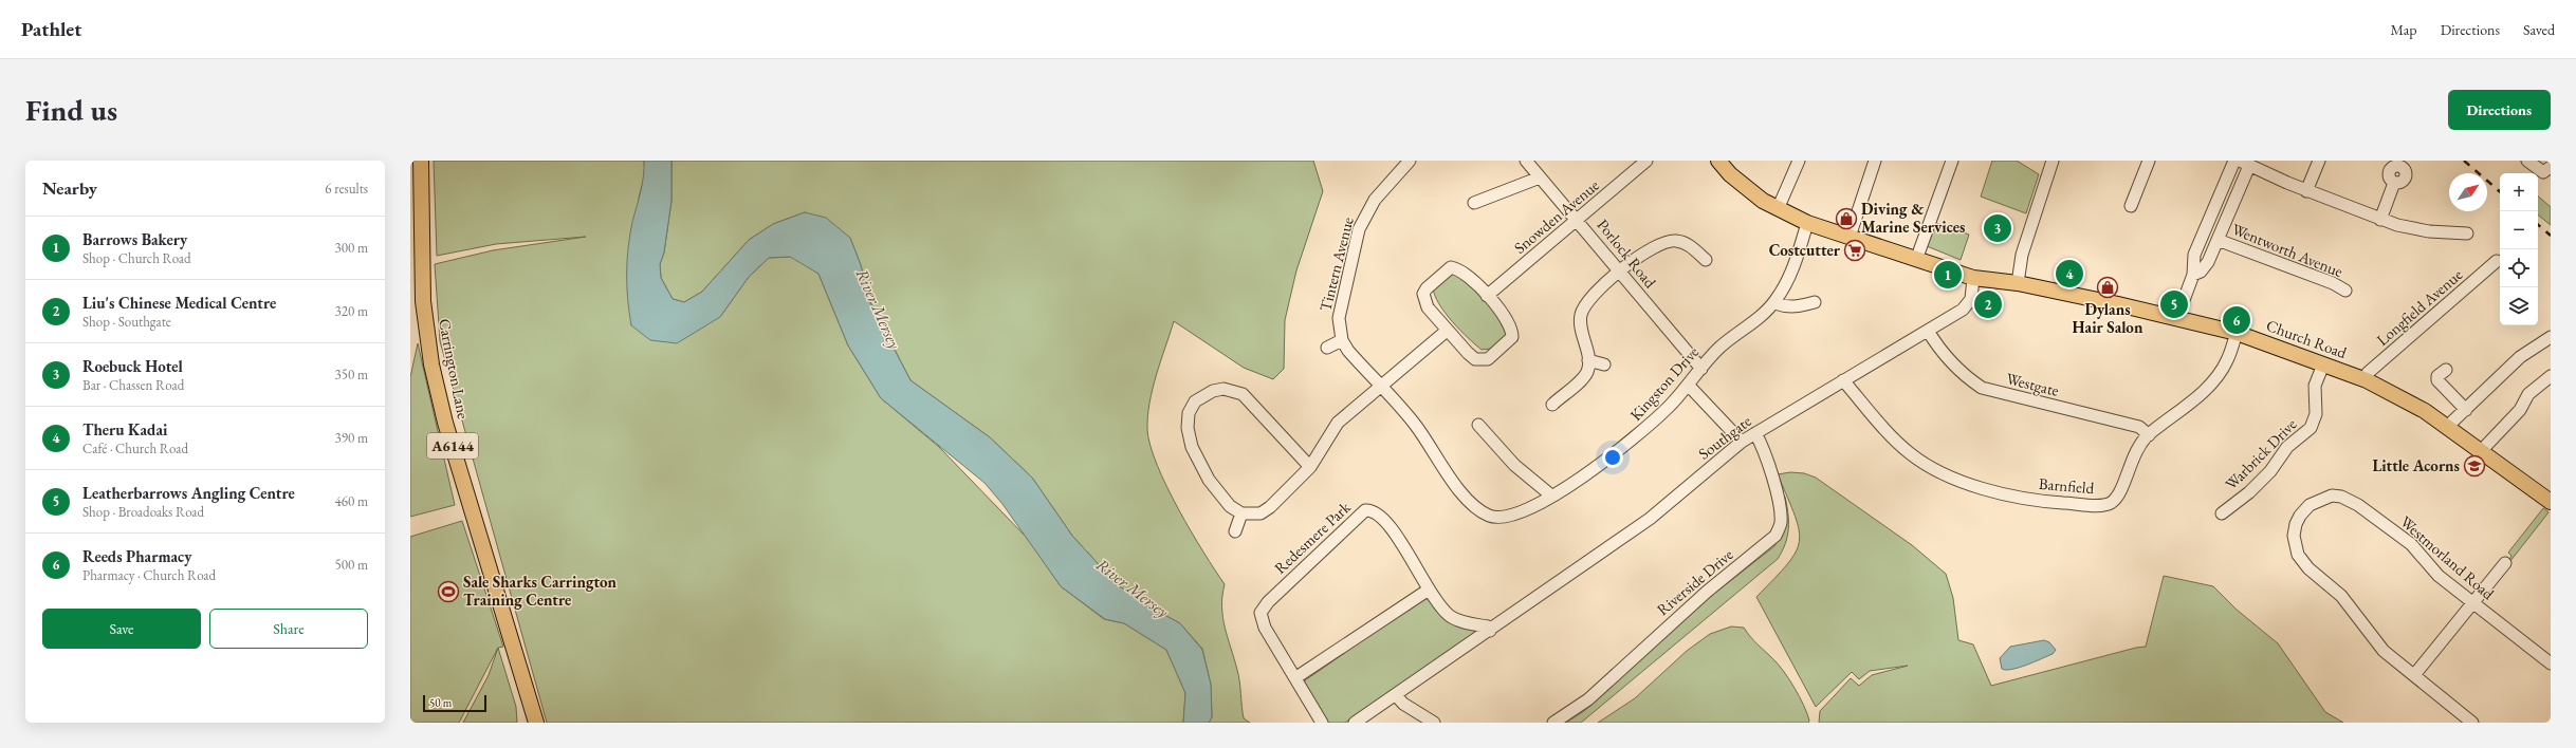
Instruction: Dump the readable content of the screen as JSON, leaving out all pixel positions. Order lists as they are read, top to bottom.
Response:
{
  "streets": {
    "main road": ["Church Road", "Carrington Lane", "A6144"],
    "street": [
      "Snowden Avenue",
      "Wentworth Avenue",
      "Porlock Road",
      "Tintern Avenue",
      "Longfield Avenue",
      "Kingston Drive",
      "Westgate",
      "Southgate",
      "Warbrick Drive",
      "Barnfield",
      "Redesmere Park",
      "Westmorland Road",
      "Riverside Drive"
    ]
  },
  "crossings": [
    ["Snowden Avenue", "Porlock Road"],
    ["Porlock Road", "Kingston Drive"],
    ["Longfield Avenue", "Church Road"],
    ["Church Road", "Kingston Drive"],
    ["Church Road", "Southgate"],
    ["Church Road", "Warbrick Drive"],
    ["Church Road", "Barnfield"],
    ["Westgate", "Southgate"],
    ["Westgate", "Barnfield"],
    ["Southgate", "Barnfield"],
    ["Southgate", "Redesmere Park"],
    ["Southgate", "Riverside Drive"]
  ],
  "water": ["River Mersey"],
  "places": {
    "shop": ["Diving & Marine Services", "Dylans Hair Salon"],
    "supermarket": ["Costcutter"],
    "school or university": ["Little Acorns"],
    "sports": ["Sale Sharks Carrington Training Centre"]
  },
  "scale_bar": "50 m",
  "north": "top right",
  "page": {
    "header": "Pathlet",
    "nav": ["Map", "Directions", "Saved"],
    "buttons": [
      "Directions",
      ["Save", "Share"]
    ],
    "title": "Find us",
    "heading": ["Nearby", "6 results"],
    "map_buttons": ["+", "−"],
    "pins": [
      "3",
      "4",
      "1",
      "2",
      "5",
      "6"
    ],
    "list": [
      {
        "mark": "1",
        "name": "Barrows Bakery",
        "note": "Shop · Church Road",
        "value": "300 m"
      },
      {
        "mark": "2",
        "name": "Liu's Chinese Medical Centre",
        "note": "Shop · Southgate",
        "value": "320 m"
      },
      {
        "mark": "3",
        "name": "Roebuck Hotel",
        "note": "Bar · Chassen Road",
        "value": "350 m"
      },
      {
        "mark": "4",
        "name": "Theru Kadai",
        "note": "Café · Church Road",
        "value": "390 m"
      },
      {
        "mark": "5",
        "name": "Leatherbarrows Angling Centre",
        "note": "Shop · Broadoaks Road",
        "value": "460 m"
      },
      {
        "mark": "6",
        "name": "Reeds Pharmacy",
        "note": "Pharmacy · Church Road",
        "value": "500 m"
      }
    ],
    "scale": "50 m"
  }
}
